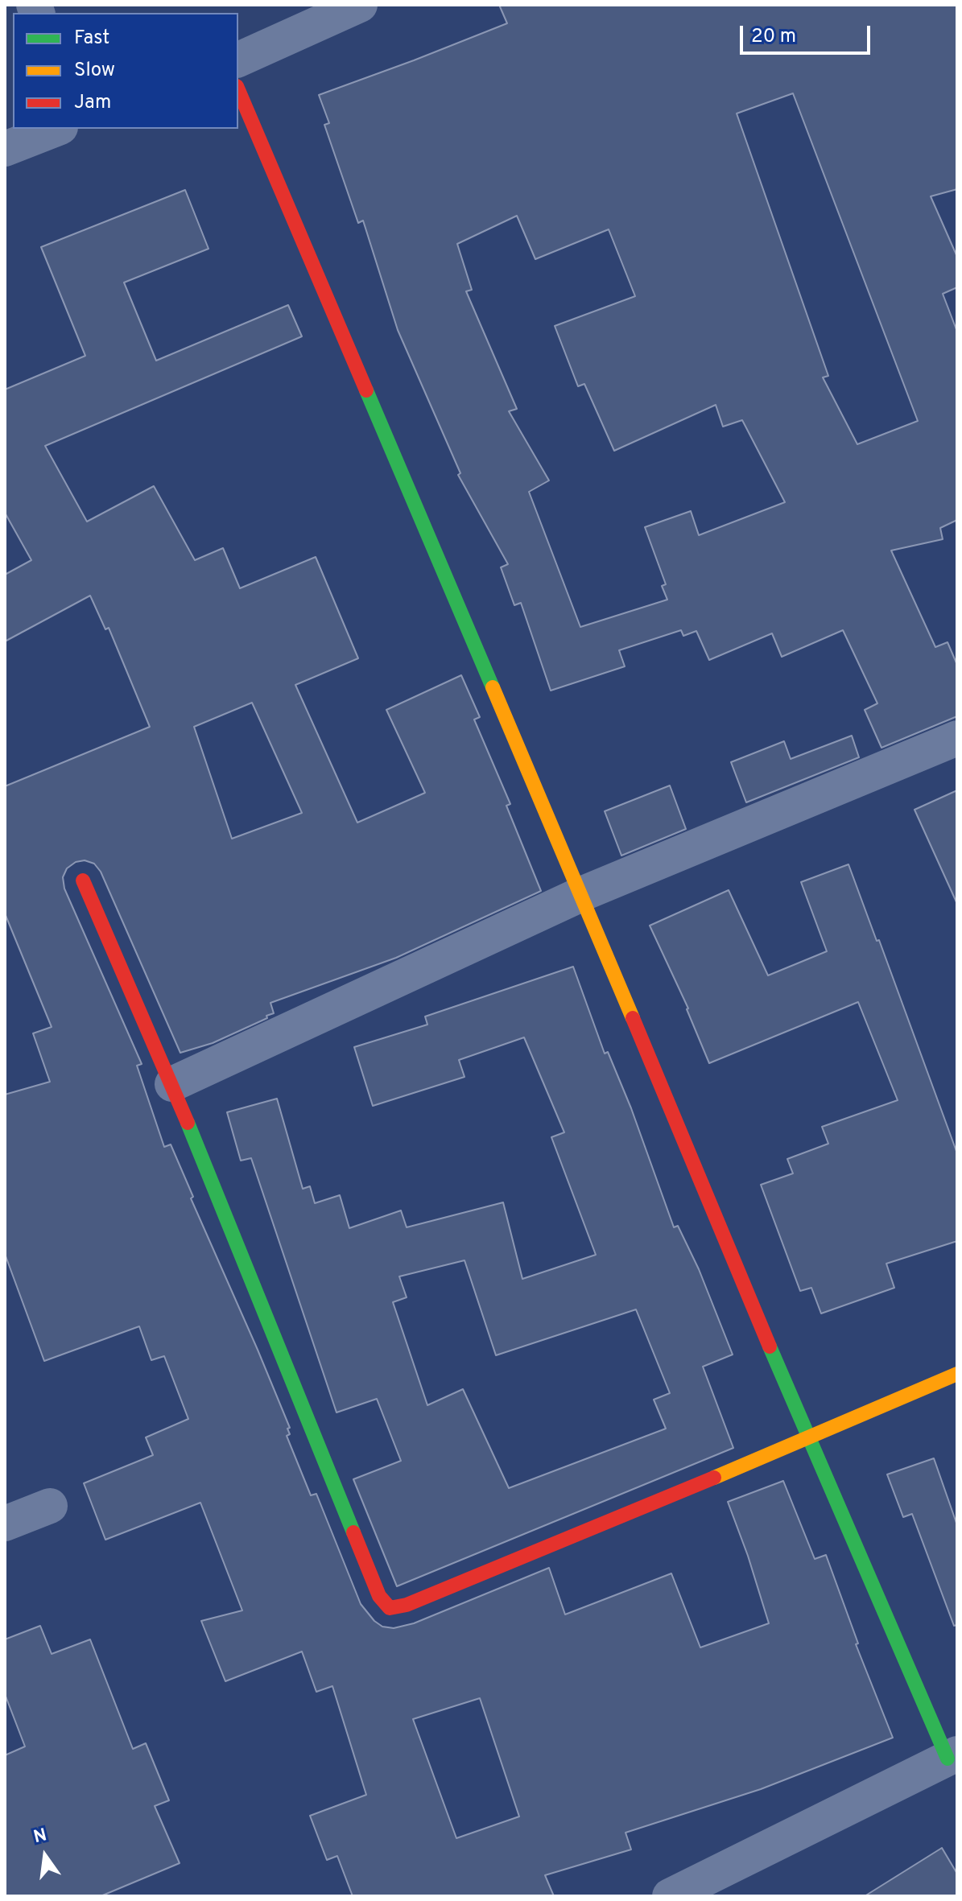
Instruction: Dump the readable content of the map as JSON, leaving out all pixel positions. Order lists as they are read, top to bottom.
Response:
{
  "legend": ["Fast", "Slow", "Jam"],
  "scale_bar": "20 m",
  "north": "top"
}
